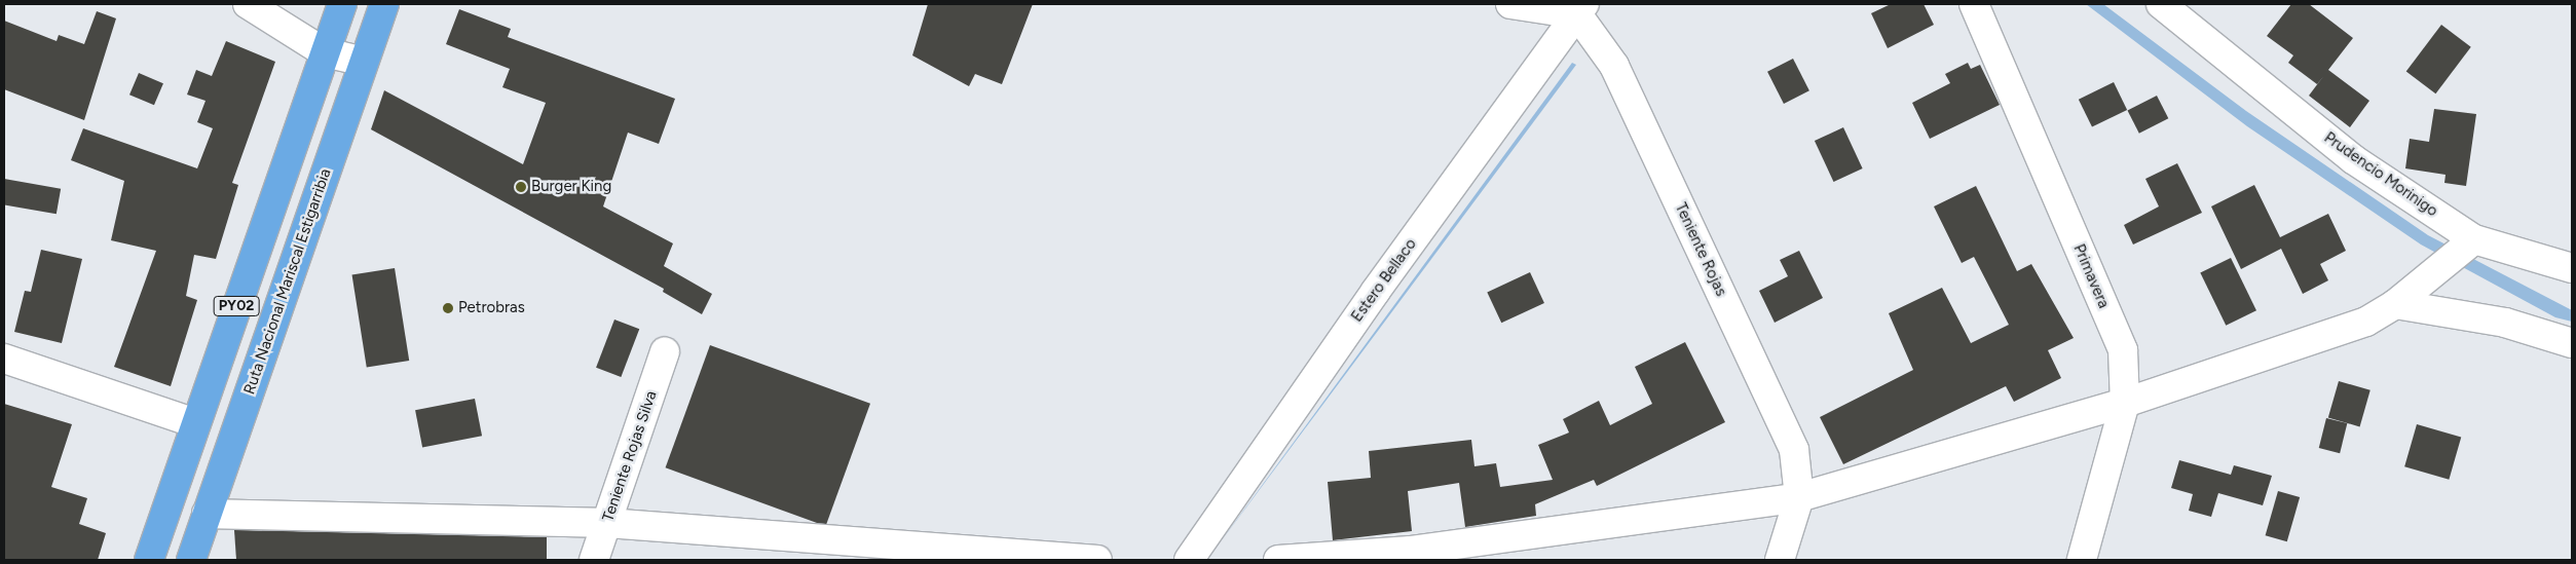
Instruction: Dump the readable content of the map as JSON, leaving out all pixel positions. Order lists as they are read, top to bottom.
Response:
{
  "streets": {
    "highway": ["Ruta Nacional Mariscal Estigarribia", "PY02"],
    "street": [
      "Prudencio Morinigo",
      "Teniente Rojas",
      "Primavera",
      "Estero Bellaco",
      "Teniente Rojas Silva"
    ]
  },
  "crossings": [
    ["Teniente Rojas", "Estero Bellaco"]
  ],
  "places": ["Burger King", "Petrobras"]
}
